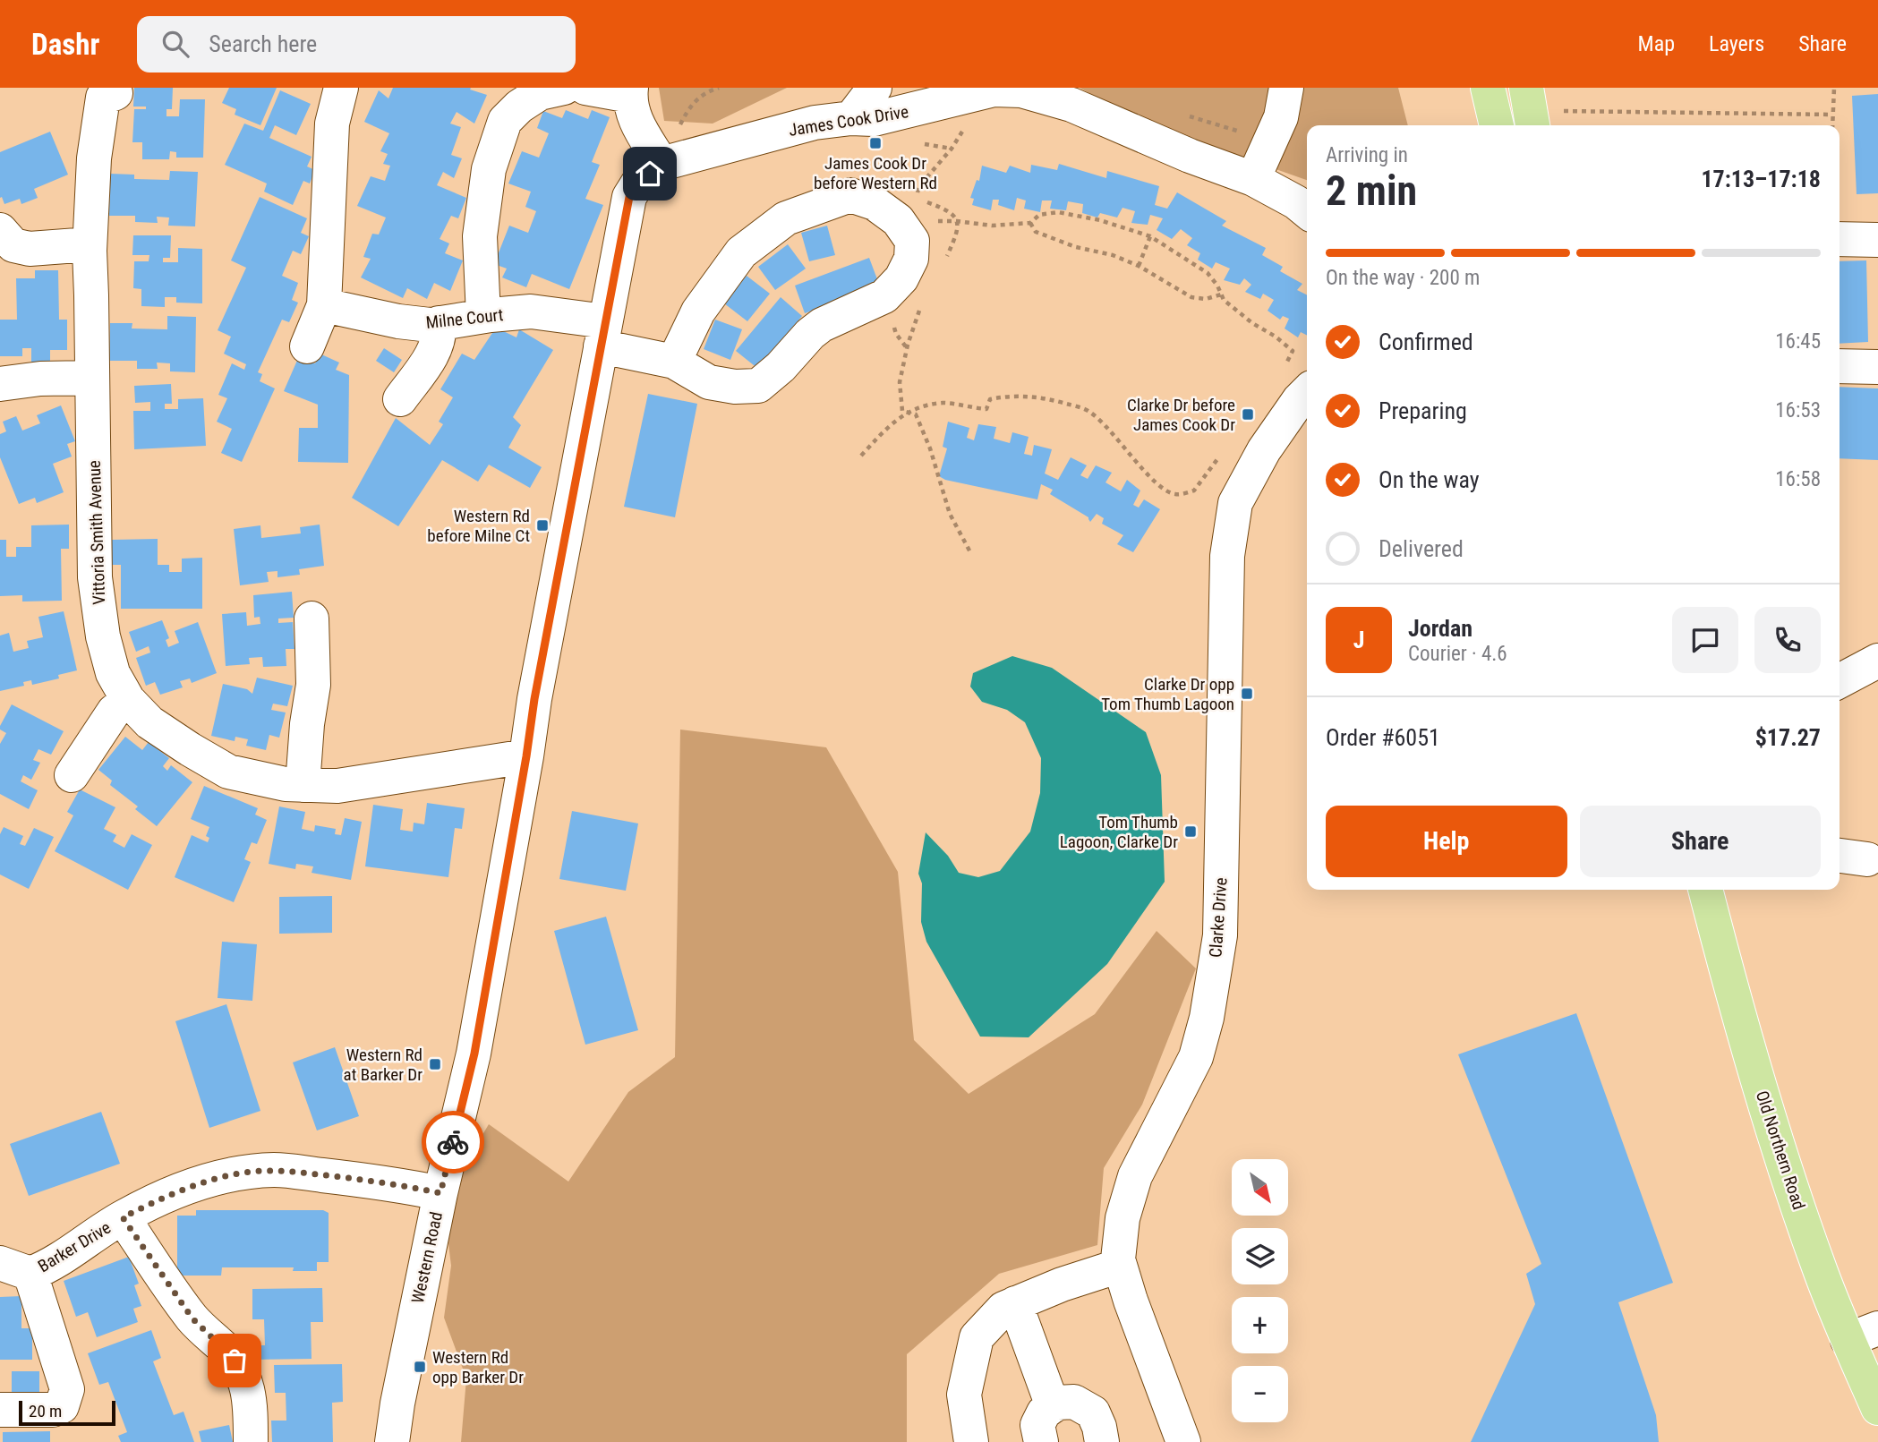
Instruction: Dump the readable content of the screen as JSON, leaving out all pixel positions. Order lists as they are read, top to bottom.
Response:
{
  "streets": {
    "main road": ["Old Northern Road"],
    "street": [
      "James Cook Drive",
      "Milne Court",
      "Vittoria Smith Avenue",
      "Clarke Drive",
      "Barker Drive",
      "Western Road"
    ]
  },
  "crossings": [
    ["James Cook Drive", "Western Road"],
    ["Milne Court", "Western Road"],
    ["Vittoria Smith Avenue", "Western Road"],
    ["Barker Drive", "Western Road"]
  ],
  "places": {
    "transit": [
      "James Cook Dr before Western Rd",
      "Clarke Dr before James Cook Dr",
      "Western Rd before Milne Ct",
      "Clarke Dr opp Tom Thumb Lagoon",
      "Tom Thumb Lagoon, Clarke Dr",
      "Western Rd at Barker Dr",
      "Western Rd opp Barker Dr"
    ]
  },
  "scale_bar": "20 m",
  "north": "bottom right",
  "page": {
    "header": "Dashr",
    "search": "Search here",
    "nav": ["Map", "Layers", "Share"],
    "heading": ["2 min", "Arriving in", "17:13–17:18"],
    "panel": [
      "Jordan",
      "Courier · 4.6",
      "Order #6051",
      "$17.27"
    ],
    "bar": "On the way · 200 m",
    "list": [
      ["Confirmed", "16:45"],
      ["Preparing", "16:53"],
      ["On the way", "16:58"],
      "Delivered"
    ],
    "round": "J",
    "buttons": ["Help", "Share"],
    "map_buttons": ["+", "−"],
    "scale": "20 m"
  }
}
